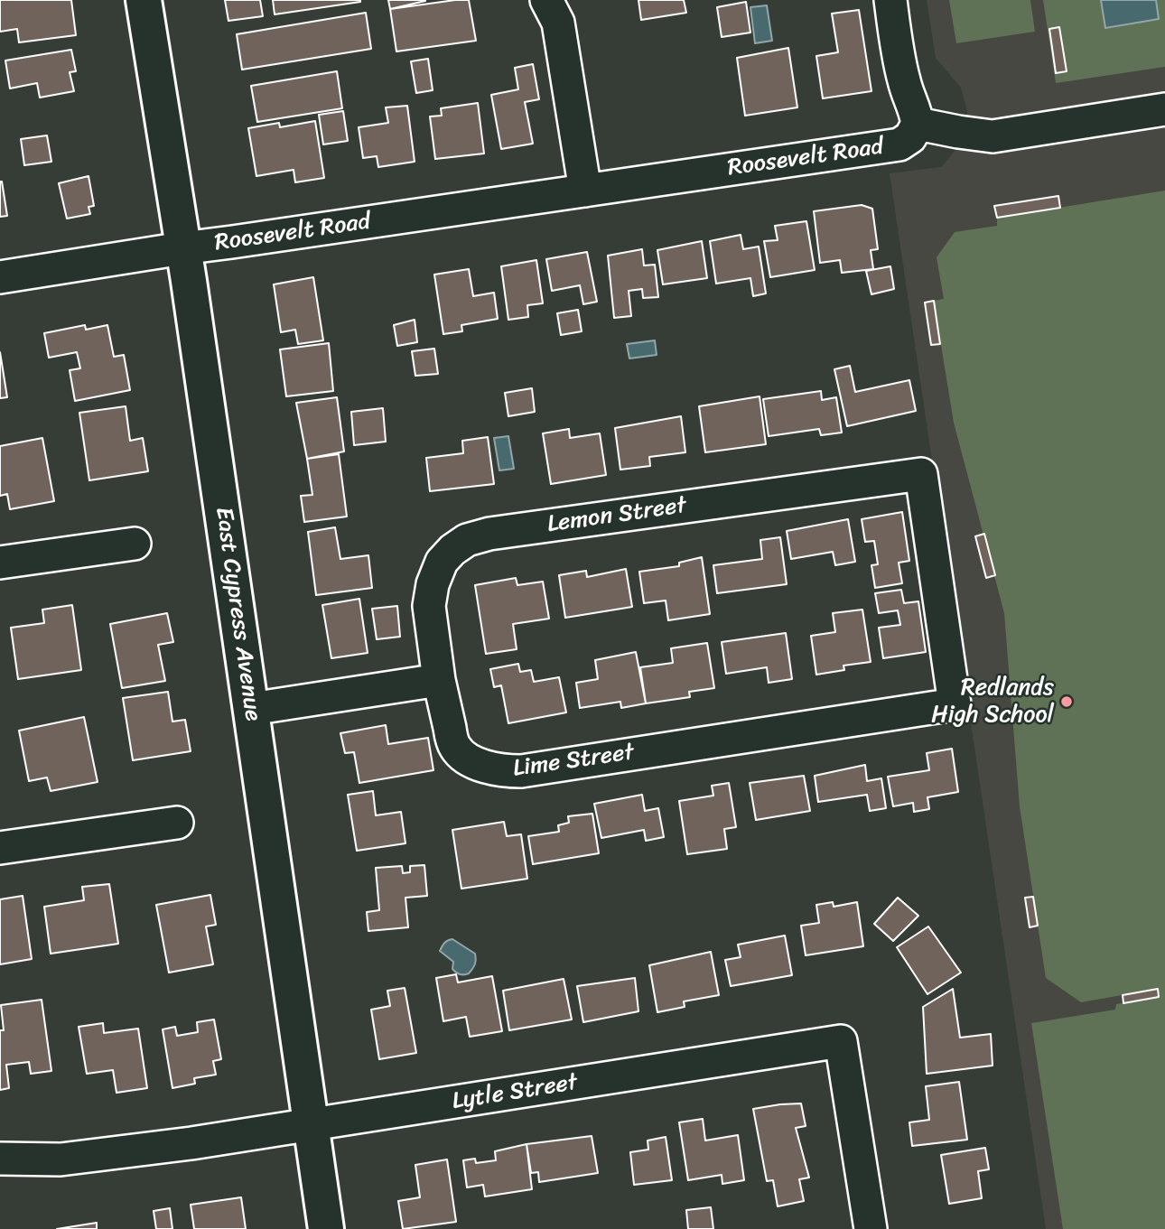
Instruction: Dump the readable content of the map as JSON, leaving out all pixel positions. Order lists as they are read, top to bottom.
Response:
{
  "streets": {
    "main road": ["East Cypress Avenue"],
    "street": [
      "Roosevelt Road",
      "Lemon Street",
      "Lime Street",
      "Lytle Street"
    ]
  },
  "crossings": [
    ["Roosevelt Road", "East Cypress Avenue"],
    ["Lemon Street", "Lime Street"],
    ["East Cypress Avenue", "Lytle Street"]
  ],
  "places": ["Redlands High School"]
}
